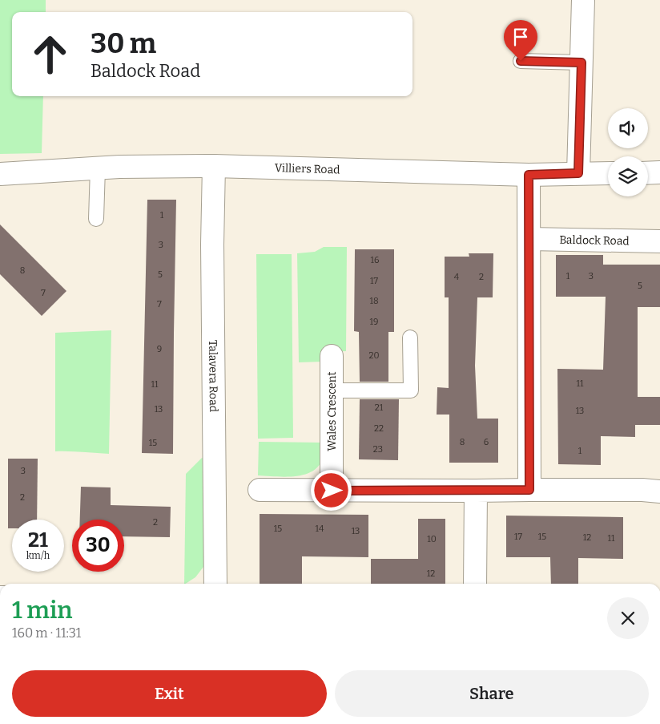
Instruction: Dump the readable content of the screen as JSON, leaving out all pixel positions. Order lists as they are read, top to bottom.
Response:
{
  "streets": {
    "street": [
      "Villiers Road",
      "Baldock Road",
      "Talavera Road",
      "Wales Crescent"
    ]
  },
  "crossings": [
    ["Villiers Road", "Talavera Road"]
  ],
  "house_numbers": [
    "1",
    "3",
    "16",
    "8",
    "5",
    "1",
    "3",
    "4",
    "2",
    "17",
    "5",
    "7",
    "18",
    "7",
    "19",
    "9",
    "20",
    "11",
    "11",
    "21",
    "13",
    "13",
    "22",
    "8",
    "6",
    "15",
    "23",
    "1",
    "3",
    "2",
    "2",
    "15",
    "14",
    "13",
    "17",
    "15",
    "12",
    "11",
    "10",
    "12"
  ],
  "page": {
    "turn": ["30 m", "Baldock Road"],
    "speed": "21 km/h",
    "limit": "30",
    "heading": ["1 min", "160 m · 11:31"],
    "buttons": ["Exit", "Share"]
  }
}
